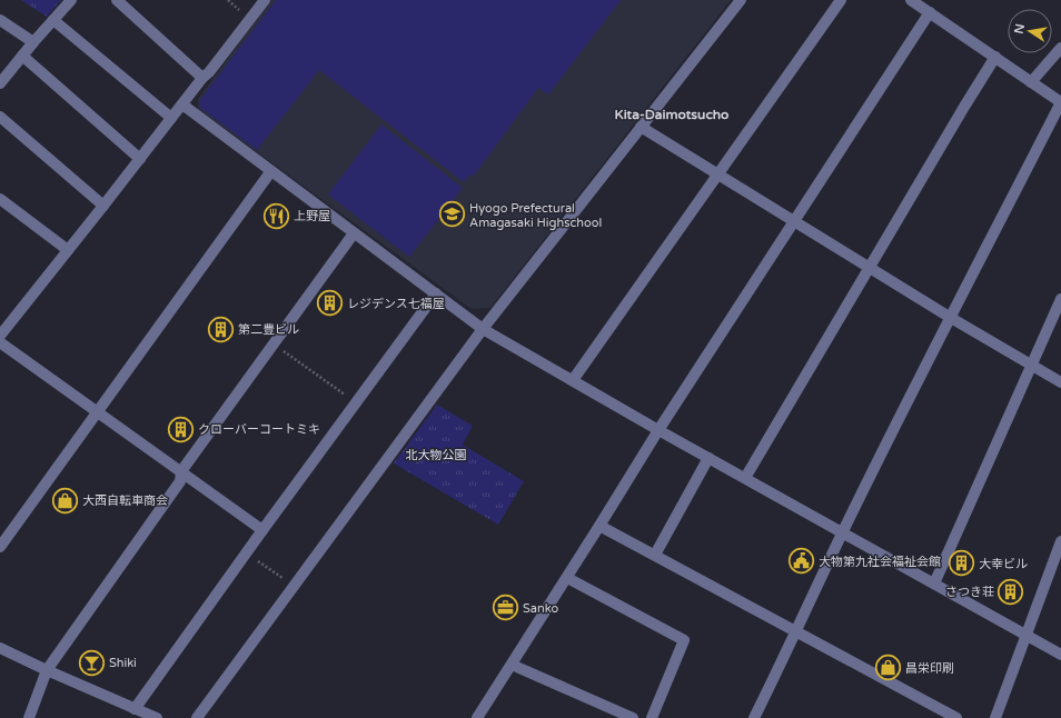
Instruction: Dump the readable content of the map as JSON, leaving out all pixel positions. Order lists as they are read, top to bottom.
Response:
{
  "districts": ["Kita-Daimotsucho"],
  "parks": ["北大物公園"],
  "places": {
    "school or university": ["Hyogo Prefectural Amagasaki Highschool"],
    "restaurant": ["上野屋"],
    "building": [
      "レジデンス七福屋",
      "第二豊ビル",
      "クローバーコートミキ",
      "大幸ビル",
      "さつき荘"
    ],
    "shop": ["大西自転車商会", "昌栄印刷"],
    "public building": ["大物第九社会福祉会館"],
    "office": ["Sanko"],
    "bar": ["Shiki"]
  },
  "north": "left"
}
